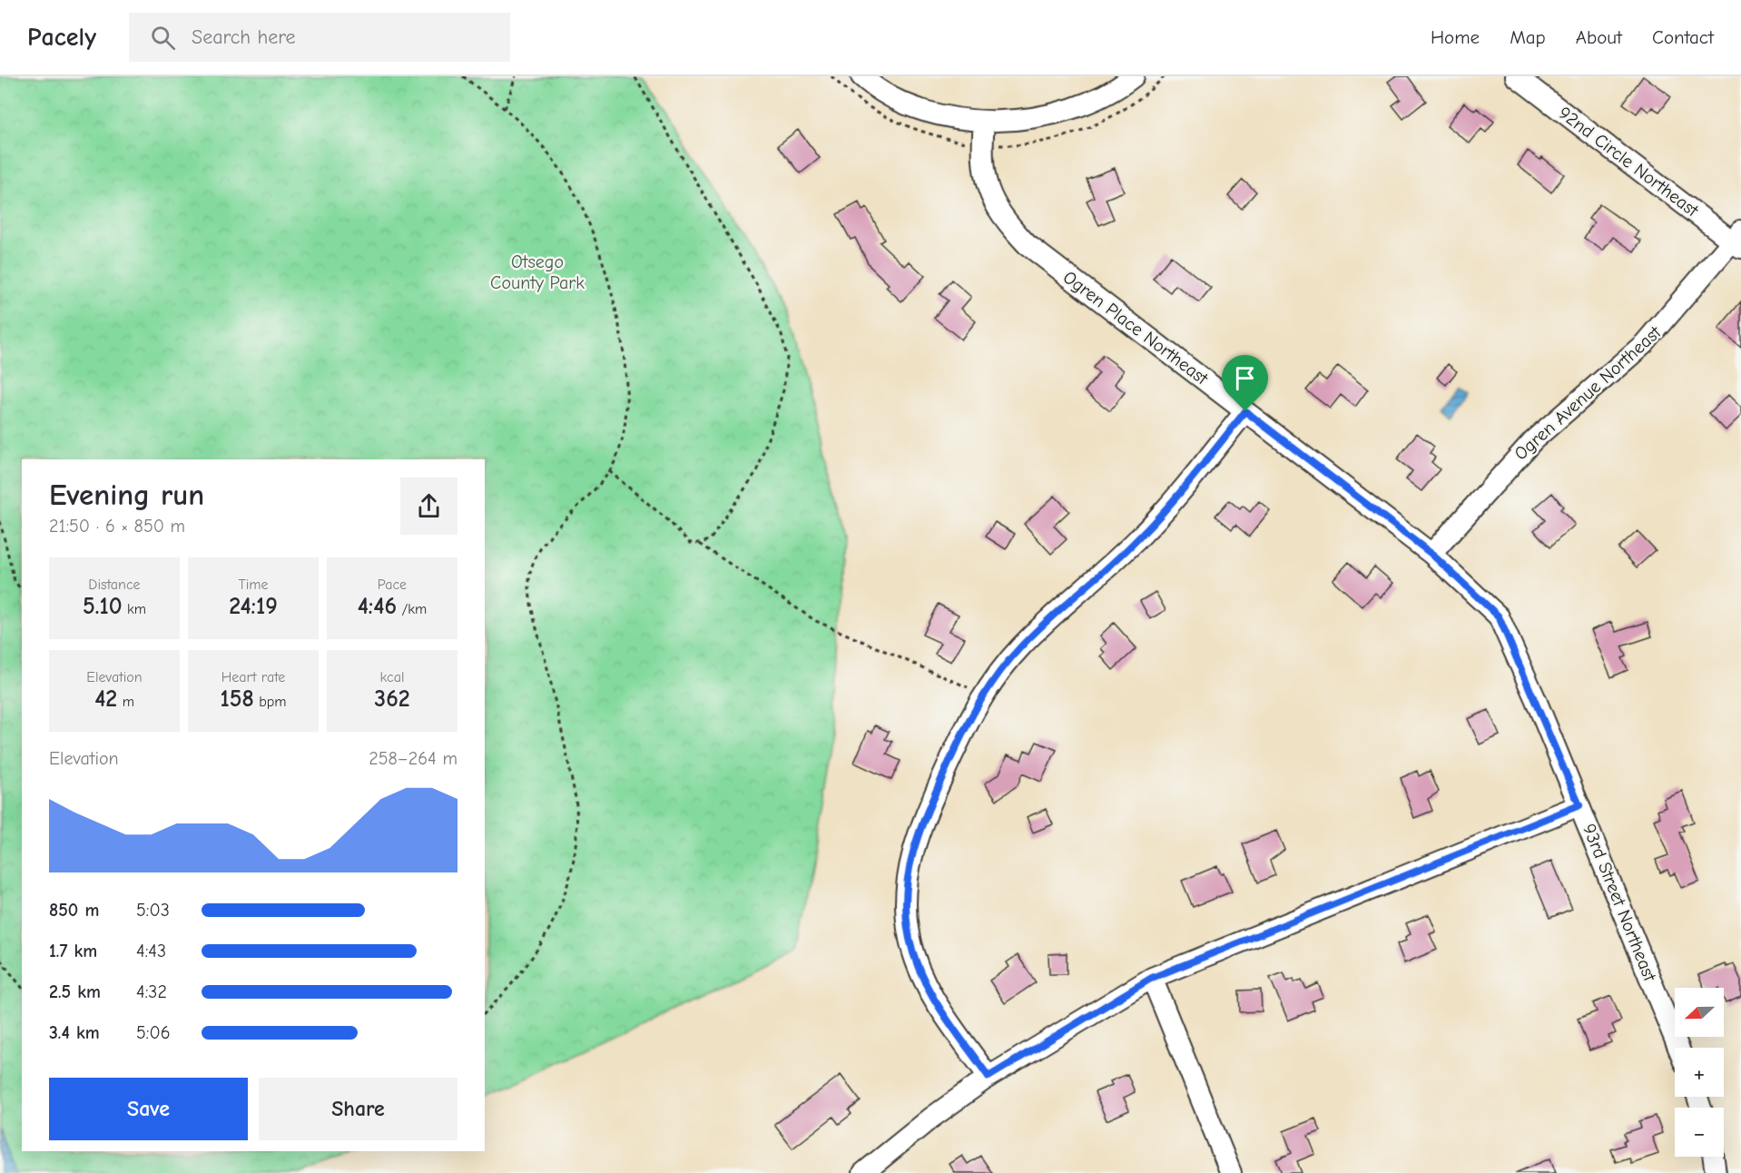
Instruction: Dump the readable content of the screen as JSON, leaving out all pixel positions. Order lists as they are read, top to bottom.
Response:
{
  "streets": {
    "street": [
      "92nd Circle Northeast",
      "Ogren Place Northeast",
      "Ogren Avenue Northeast",
      "93rd Street Northeast"
    ]
  },
  "crossings": [
    ["92nd Circle Northeast", "Ogren Avenue Northeast"],
    ["Ogren Place Northeast", "Ogren Avenue Northeast"],
    ["Ogren Place Northeast", "93rd Street Northeast"],
    ["Ogren Avenue Northeast", "93rd Street Northeast"]
  ],
  "parks": ["Otsego County Park"],
  "north": "left",
  "page": {
    "header": "Pacely",
    "search": "Search here",
    "nav": [
      "Home",
      "Map",
      "About",
      "Contact"
    ],
    "heading": ["Evening run", "21:50 · 6 × 850 m"],
    "stats": [
      ["Distance", "5.10 km"],
      ["Time", "24:19"],
      ["Pace", "4:46 /km"],
      ["Elevation", "42 m"],
      ["Heart rate", "158 bpm"],
      ["kcal", "362"]
    ],
    "chart": ["Elevation", "258–264 m"],
    "list": [
      {
        "name": "850 m",
        "note": "5:03"
      },
      {
        "name": "1.7 km",
        "note": "4:43"
      },
      {
        "name": "2.5 km",
        "note": "4:32"
      },
      {
        "name": "3.4 km",
        "note": "5:06"
      }
    ],
    "map_buttons": ["+", "−"],
    "buttons": ["Save", "Share"]
  }
}
